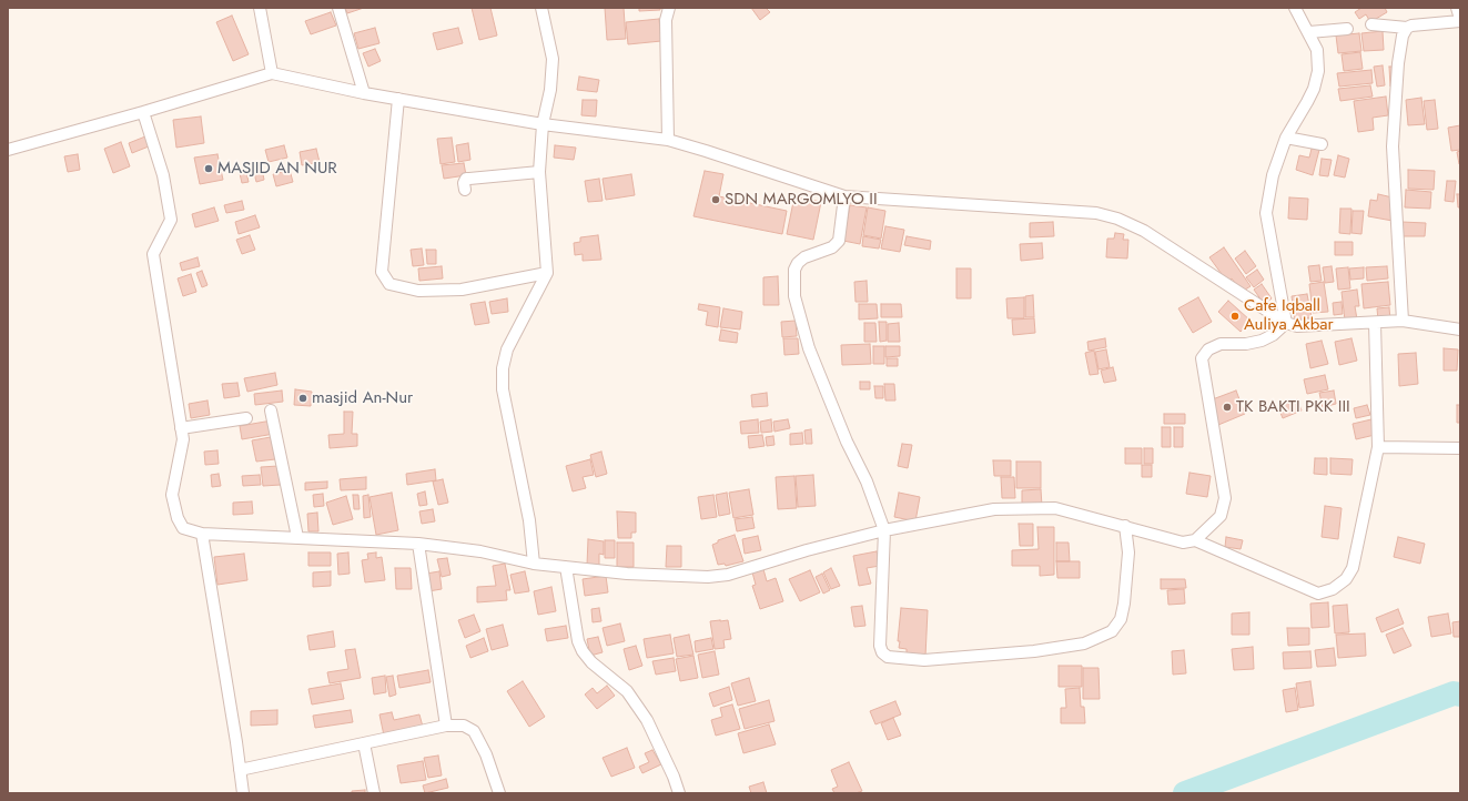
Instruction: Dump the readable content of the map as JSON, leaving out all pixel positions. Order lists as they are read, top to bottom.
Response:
{
  "places": [
    "MASJID AN NUR",
    "SDN MARGOMLYO II",
    "Cafe Iqball Auliya Akbar",
    "masjid An-Nur",
    "TK BAKTI PKK III"
  ]
}
